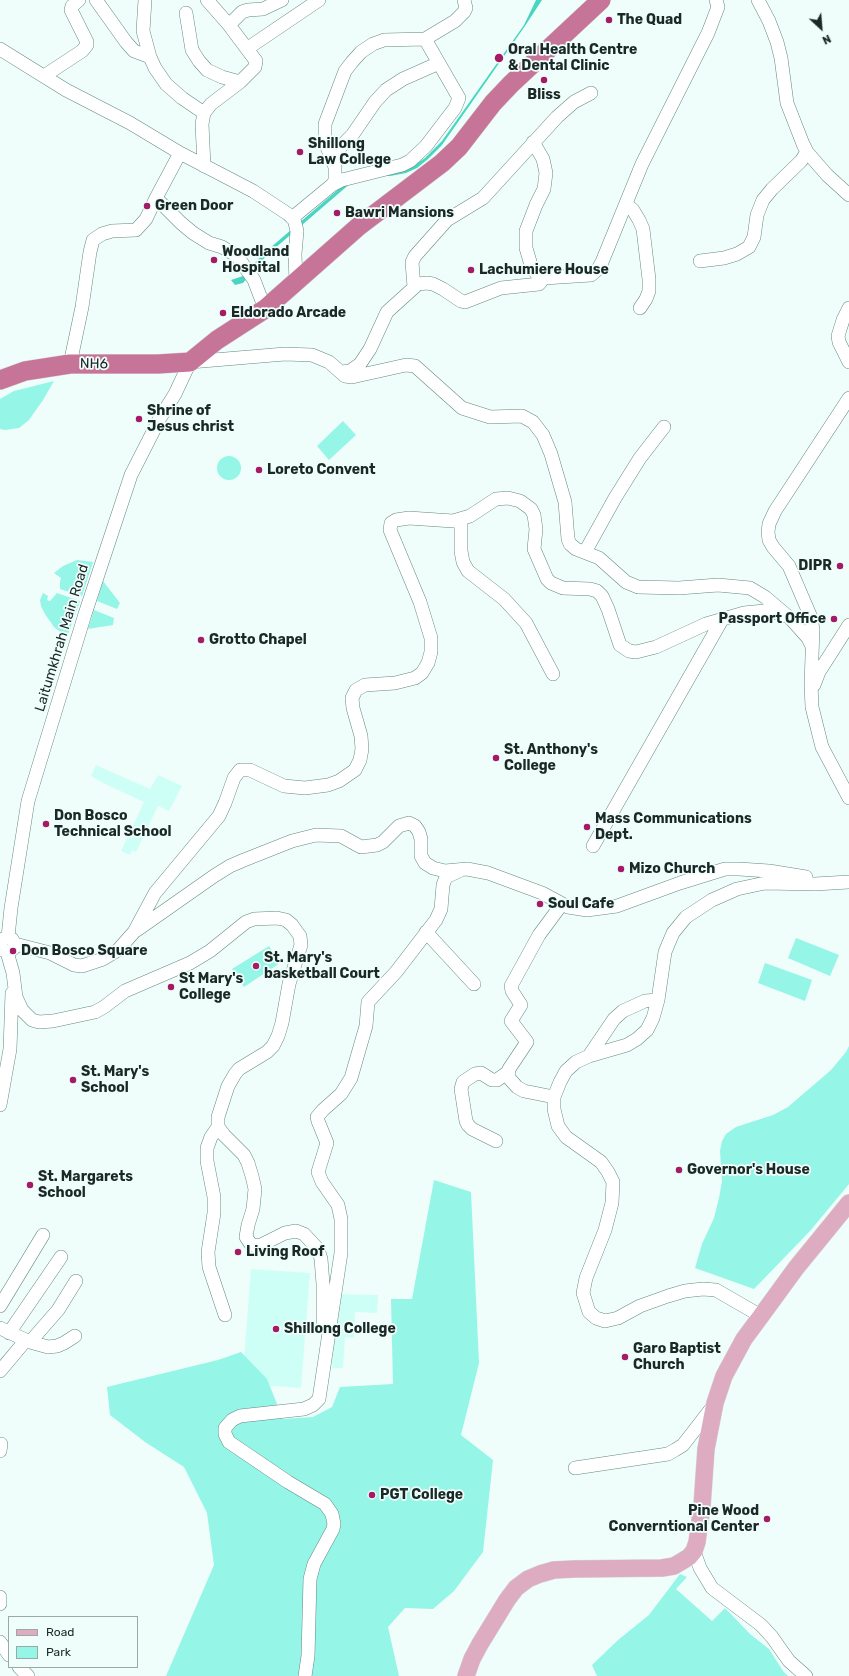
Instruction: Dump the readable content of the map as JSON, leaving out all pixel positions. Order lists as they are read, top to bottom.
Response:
{
  "streets": {
    "highway": ["NH6"],
    "street": ["Laitumkhrah Main Road"]
  },
  "crossings": [
    ["NH6", "Laitumkhrah Main Road"]
  ],
  "places": [
    "The Quad",
    "Oral Health Centre & Dental Clinic",
    "Bliss",
    "Shillong Law College",
    "Green Door",
    "Bawri Mansions",
    "Woodland Hospital",
    "Lachumiere House",
    "Eldorado Arcade",
    "Shrine of Jesus christ",
    "Loreto Convent",
    "DIPR",
    "Passport Office",
    "Grotto Chapel",
    "St. Anthony's College",
    "Don Bosco Technical School",
    "Mass Communications Dept.",
    "Mizo Church",
    "Soul Cafe",
    "Don Bosco Square",
    "St. Mary's basketball Court",
    "St Mary's College",
    "St. Mary's School",
    "Governor's House",
    "St. Margarets School",
    "Living Roof",
    "Shillong College",
    "Garo Baptist Church",
    "PGT College",
    "Pine Wood Converntional Center"
  ],
  "legend": ["Road", "Park"],
  "north": "bottom right"
}
